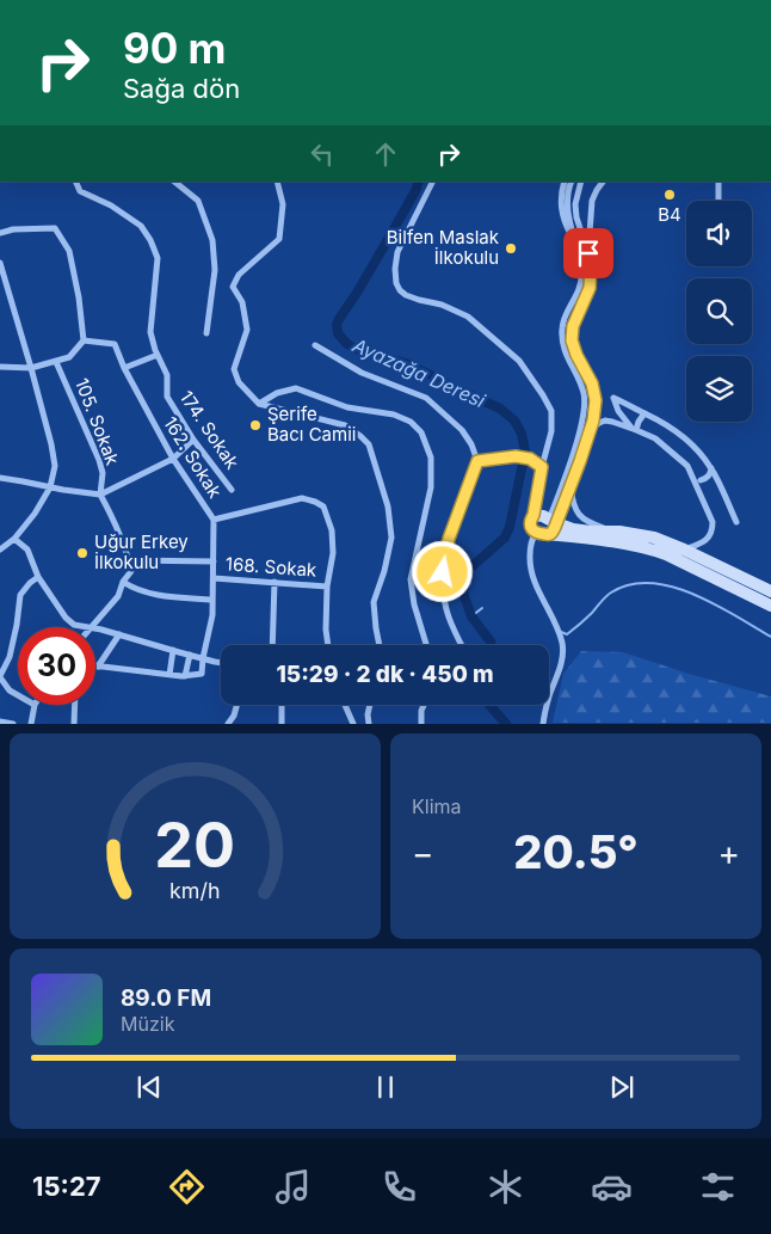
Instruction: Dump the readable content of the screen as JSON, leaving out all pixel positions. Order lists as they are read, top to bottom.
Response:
{
  "streets": {
    "street": [
      "105. Sokak",
      "174. Sokak",
      "162. Sokak",
      "168. Sokak"
    ]
  },
  "crossings": [
    ["162. Sokak", "168. Sokak"]
  ],
  "water": ["Ayazağa Deresi"],
  "places": [
    "B4",
    "Bilfen Maslak İlkokulu",
    "Şerife Bacı Camii",
    "Uğur Erkey İlkokulu"
  ],
  "page": {
    "turn": ["90 m", "Sağa dön"],
    "limit": "30",
    "trip": "15:29 · 2 dk · 450 m",
    "tile": "Klima",
    "heat": ["−", "20.5°", "+"],
    "song": ["89.0 FM", "Müzik"],
    "tabs": "15:27",
    "gauge": ["20", "km/h"]
  }
}
